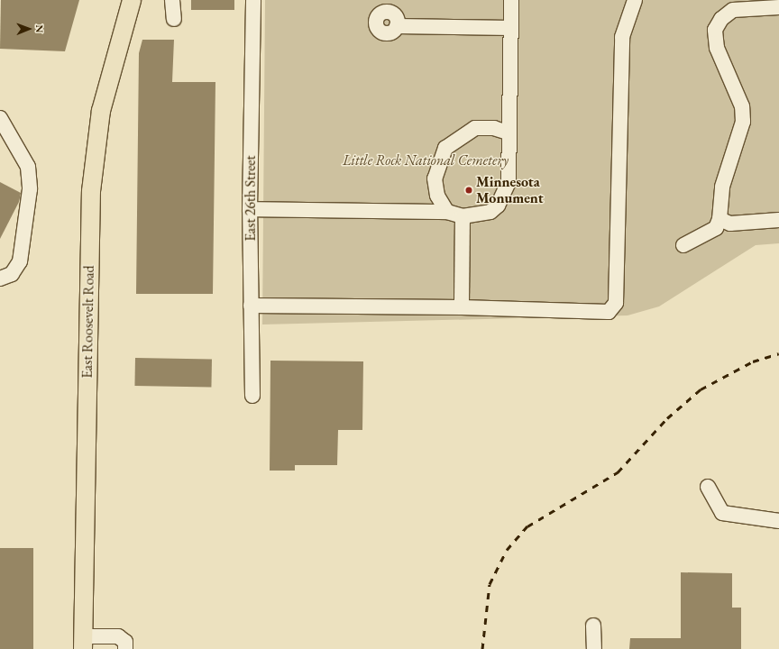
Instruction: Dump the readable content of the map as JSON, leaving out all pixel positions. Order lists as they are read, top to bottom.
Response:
{
  "streets": {
    "main road": ["East Roosevelt Road"],
    "street": ["East 26th Street"]
  },
  "parks": ["Little Rock National Cemetery"],
  "places": ["Minnesota Monument"],
  "north": "right"
}
